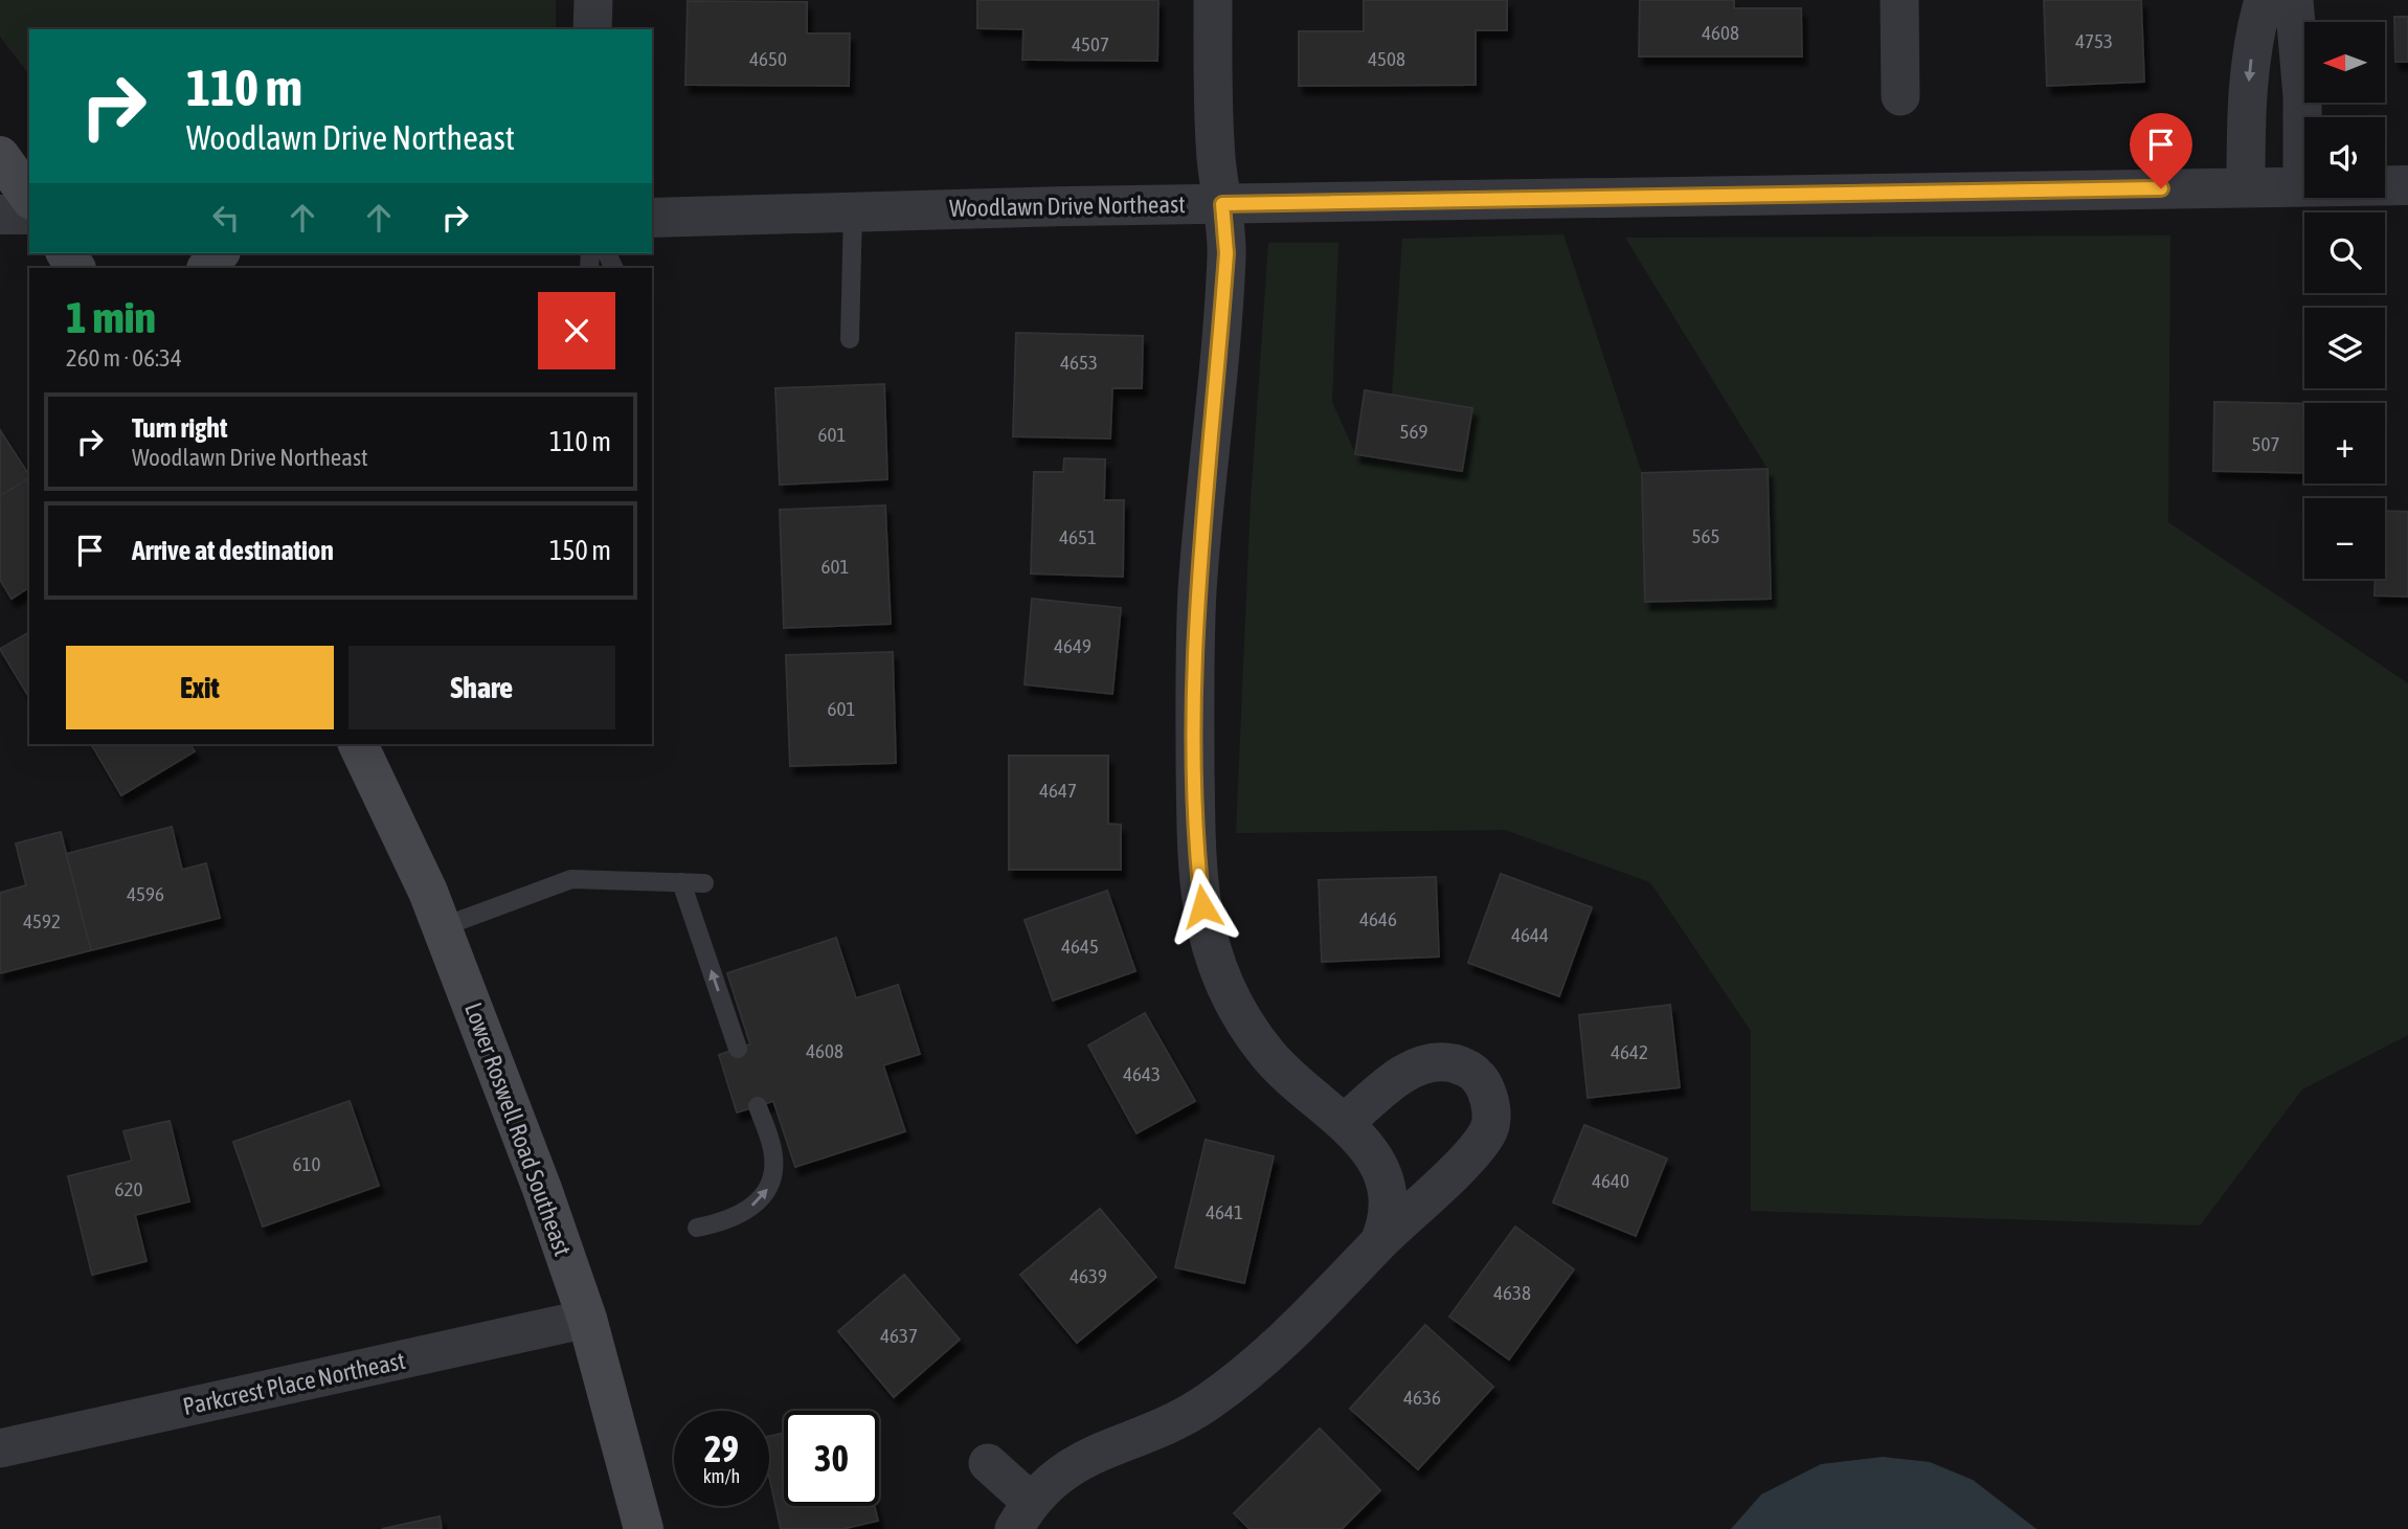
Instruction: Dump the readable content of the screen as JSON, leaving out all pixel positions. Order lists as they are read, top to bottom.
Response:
{
  "streets": {
    "main road": ["Lower Roswell Road Southeast"],
    "street": ["Woodlawn Drive Northeast", "Parkcrest Place Northeast"]
  },
  "crossings": [
    ["Lower Roswell Road Southeast", "Parkcrest Place Northeast"]
  ],
  "house_numbers": [
    "4608",
    "4753",
    "4507",
    "4650",
    "4508",
    "4653",
    "569",
    "601",
    "507",
    "565",
    "4651",
    "601",
    "4649",
    "601",
    "4647",
    "4596",
    "4646",
    "4592",
    "4644",
    "4645",
    "4608",
    "4642",
    "4643",
    "610",
    "4640",
    "620",
    "4641",
    "4639",
    "4638",
    "4637",
    "4636"
  ],
  "north": "left",
  "page": {
    "map_buttons": ["+", "−"],
    "turn": ["110 m", "Woodlawn Drive Northeast"],
    "heading": ["1 min", "260 m · 06:34"],
    "list": [
      {
        "name": "Turn right",
        "note": "Woodlawn Drive Northeast",
        "value": "110 m"
      },
      {
        "name": "Arrive at destination",
        "value": "150 m"
      }
    ],
    "buttons": ["Exit", "Share"],
    "speed": "29 km/h",
    "limit": "30"
  }
}
